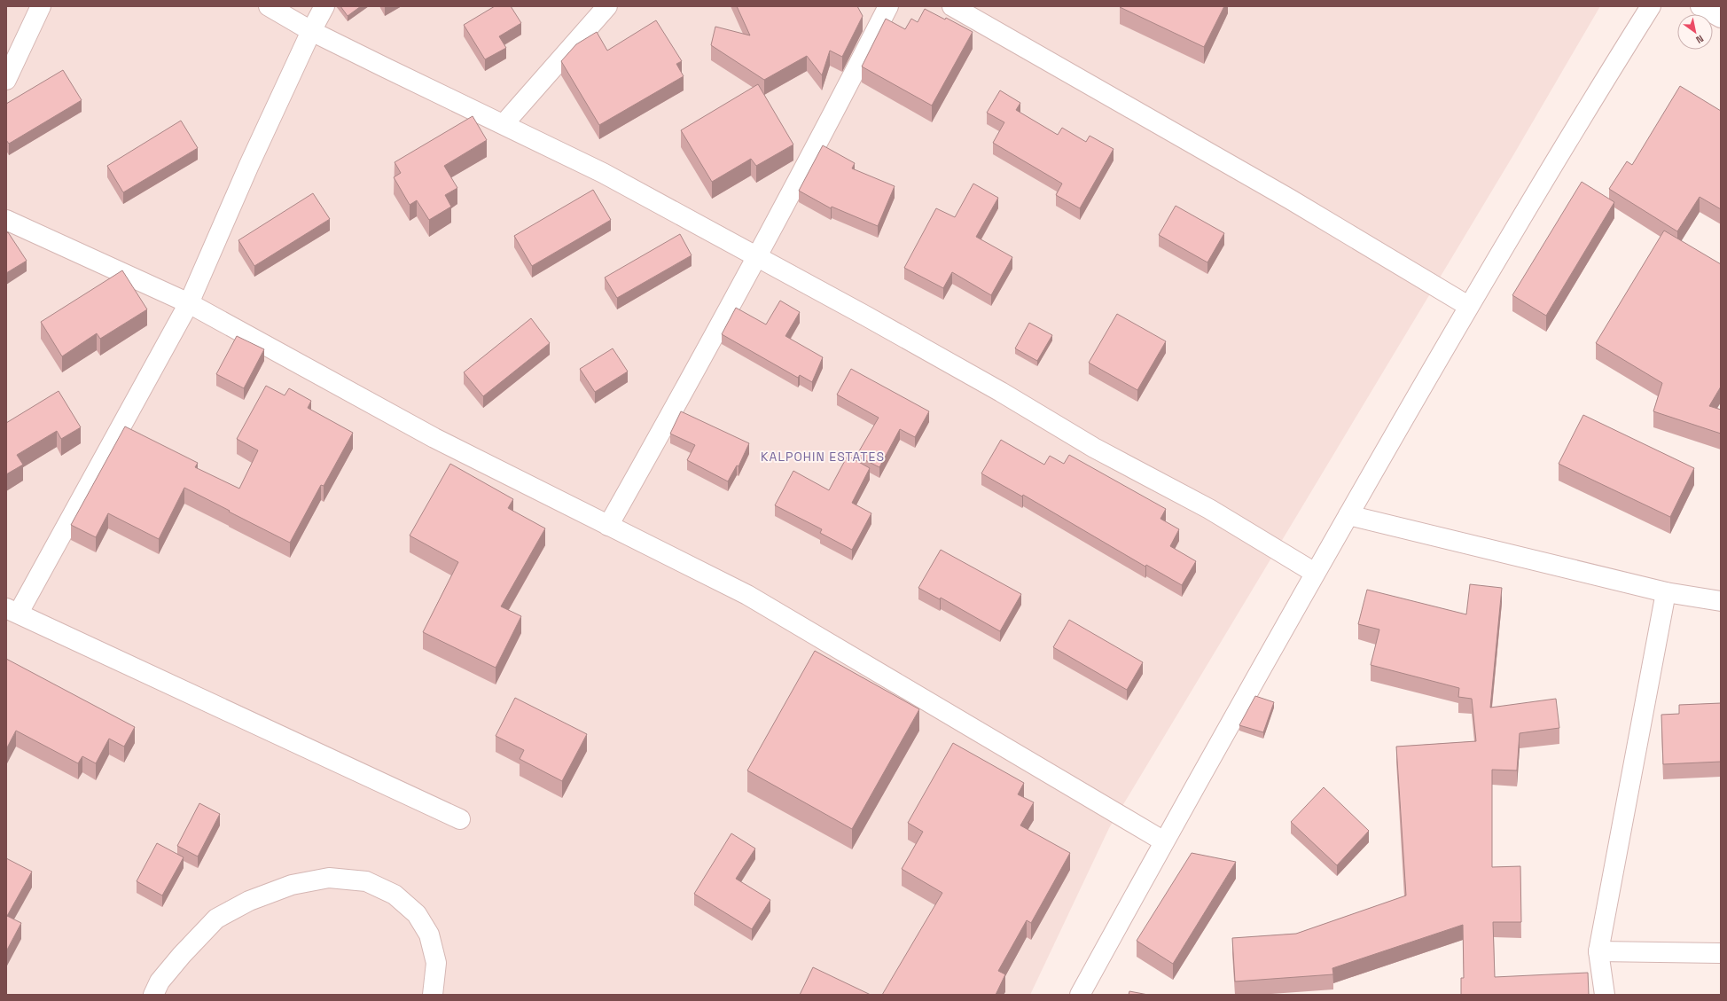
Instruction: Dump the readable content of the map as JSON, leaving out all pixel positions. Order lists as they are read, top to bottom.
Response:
{
  "districts": ["KALPOHIN ESTATES"],
  "north": "bottom right"
}
